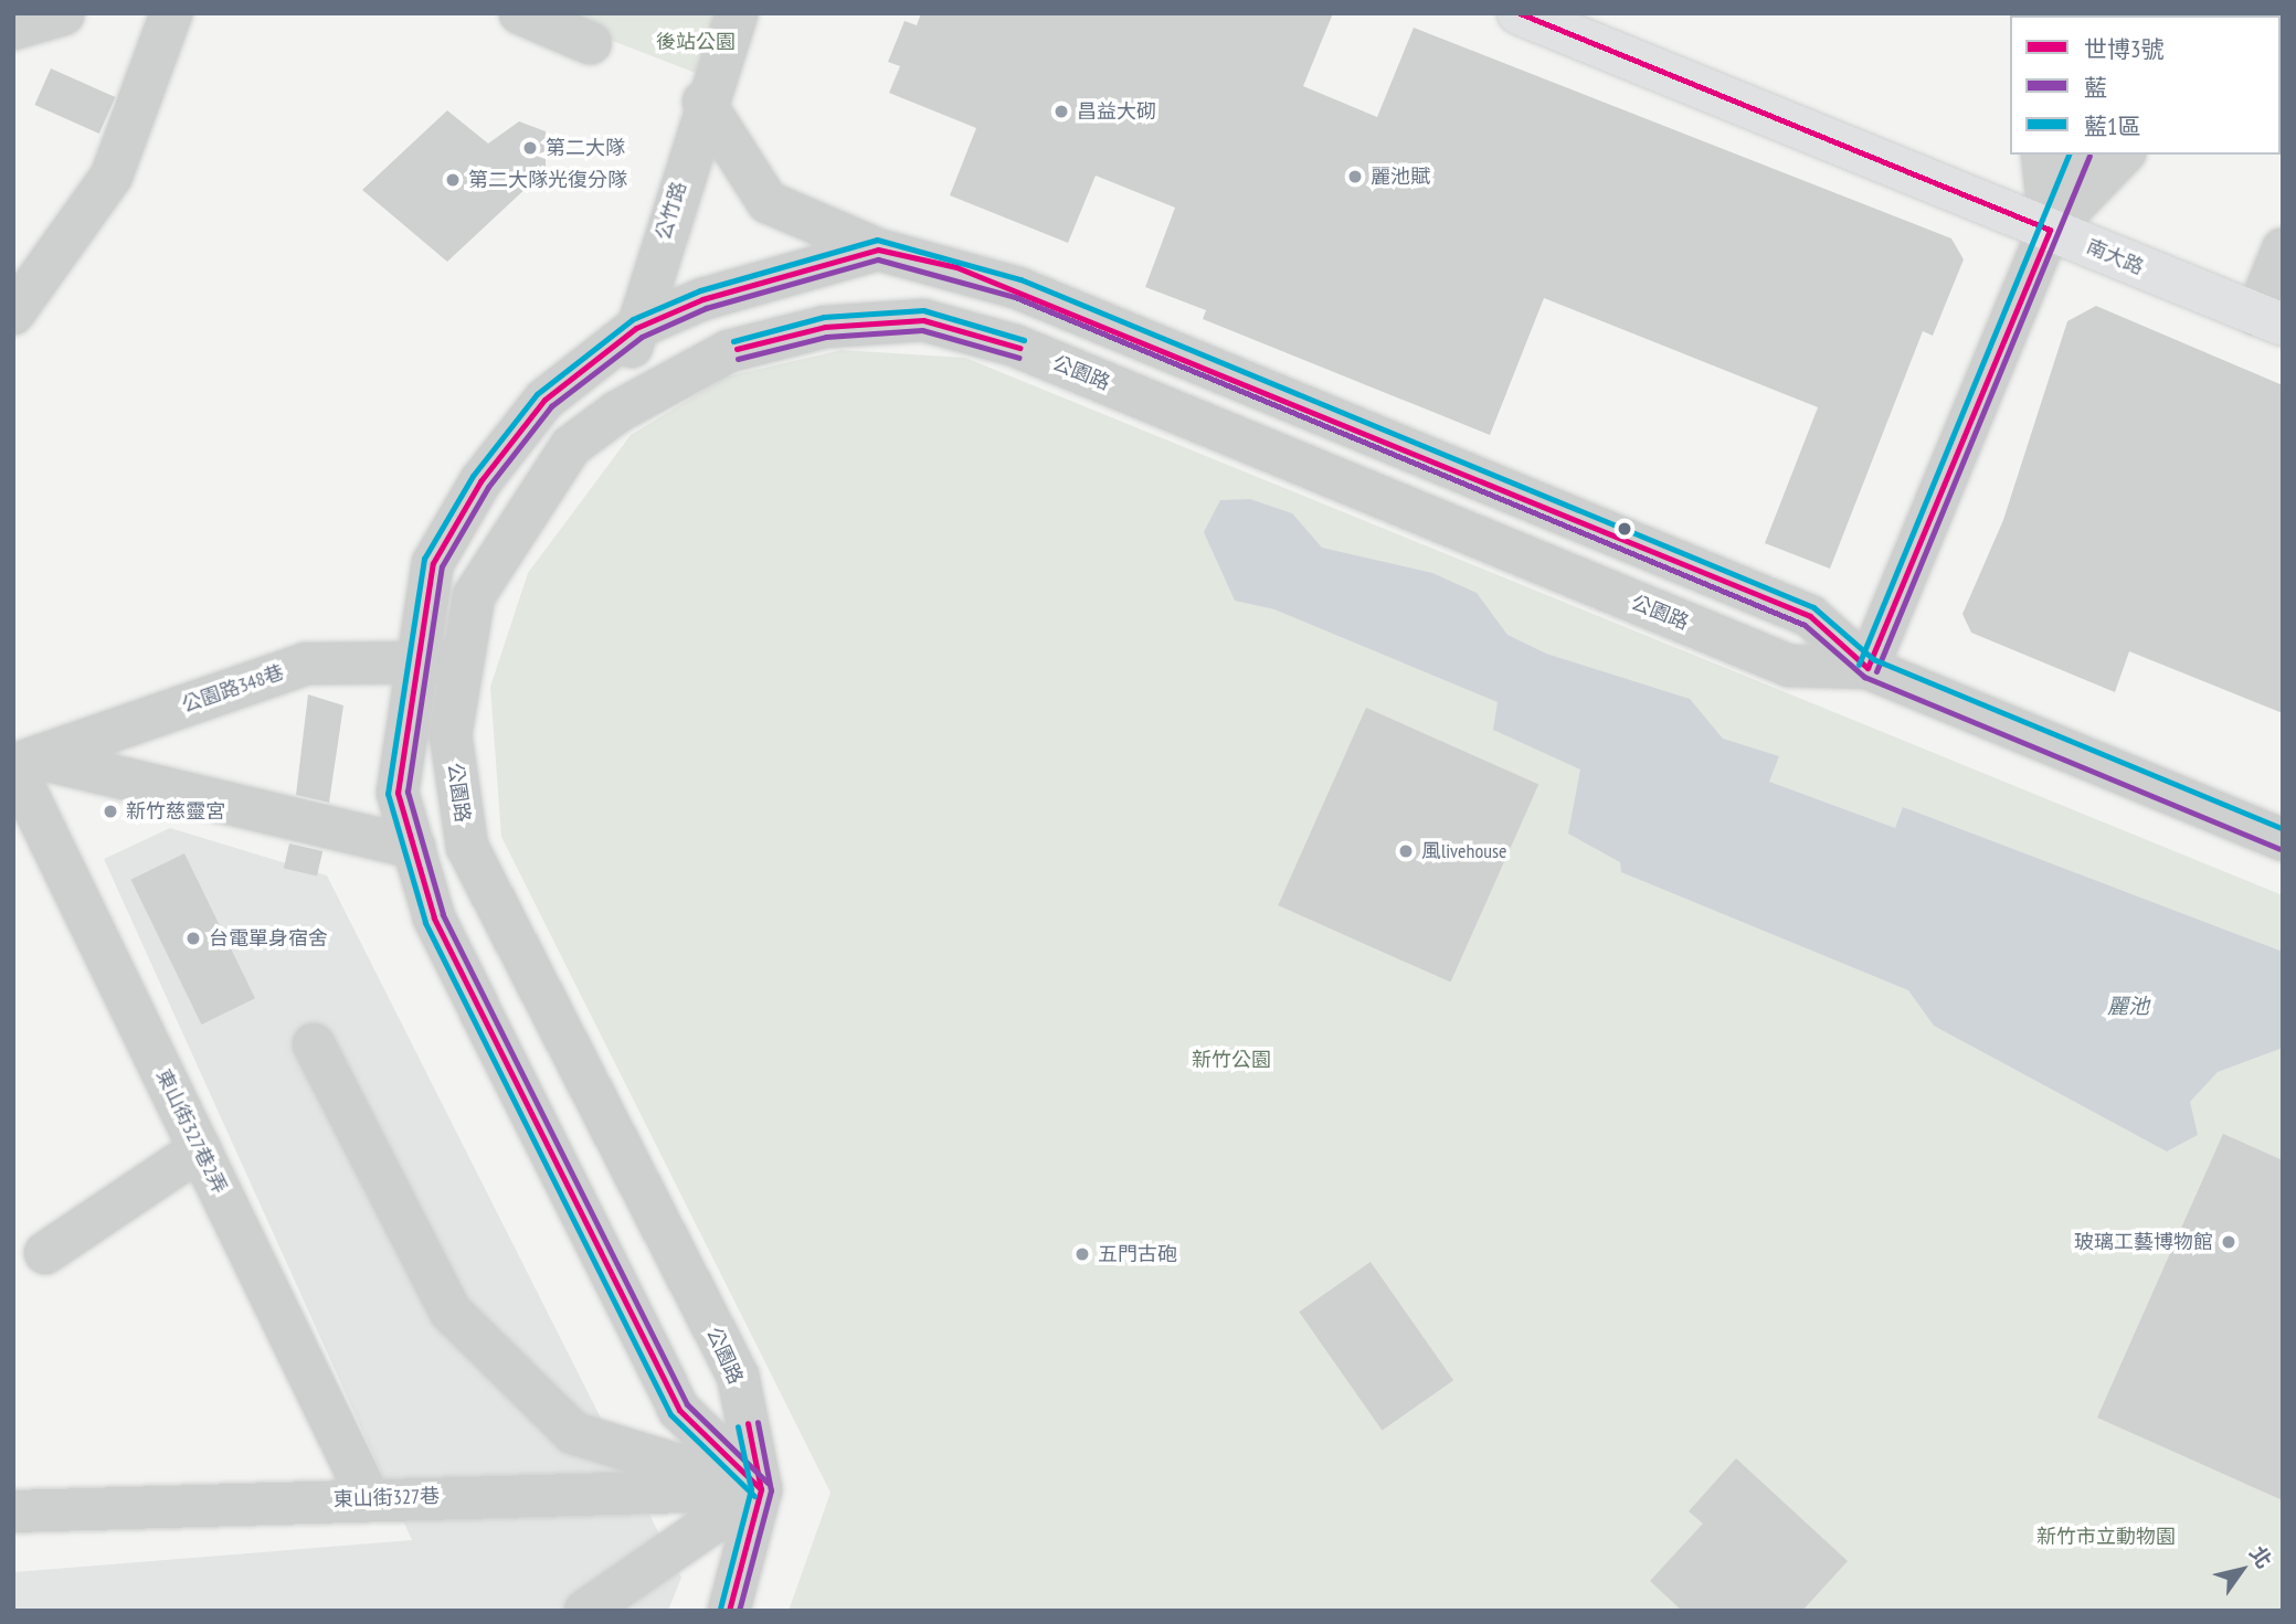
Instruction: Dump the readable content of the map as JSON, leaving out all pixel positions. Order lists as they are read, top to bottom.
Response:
{
  "streets": {
    "main road": ["南大路"],
    "street": [
      "公竹路",
      "公園路",
      "公園路348巷",
      "東山街327巷2弄",
      "東山街327巷"
    ]
  },
  "crossings": [
    ["公竹路", "公園路"],
    ["公園路", "公園路348巷"],
    ["公園路", "東山街327巷"],
    ["公園路348巷", "東山街327巷2弄"],
    ["東山街327巷2弄", "東山街327巷"]
  ],
  "water": ["麗池"],
  "parks": ["後站公園", "新竹公園", "新竹市立動物園"],
  "places": [
    "昌益大砌",
    "第二大隊",
    "麗池賦",
    "第二大隊光復分隊",
    "新竹慈靈宮",
    "風livehouse",
    "台電單身宿舍",
    "玻璃工藝博物館",
    "五門古砲"
  ],
  "lines": ["transit line 世博3號", "transit line 藍1區", "transit line 藍"],
  "legend": ["世博3號", "藍", "藍1區"],
  "north": "top right"
}
